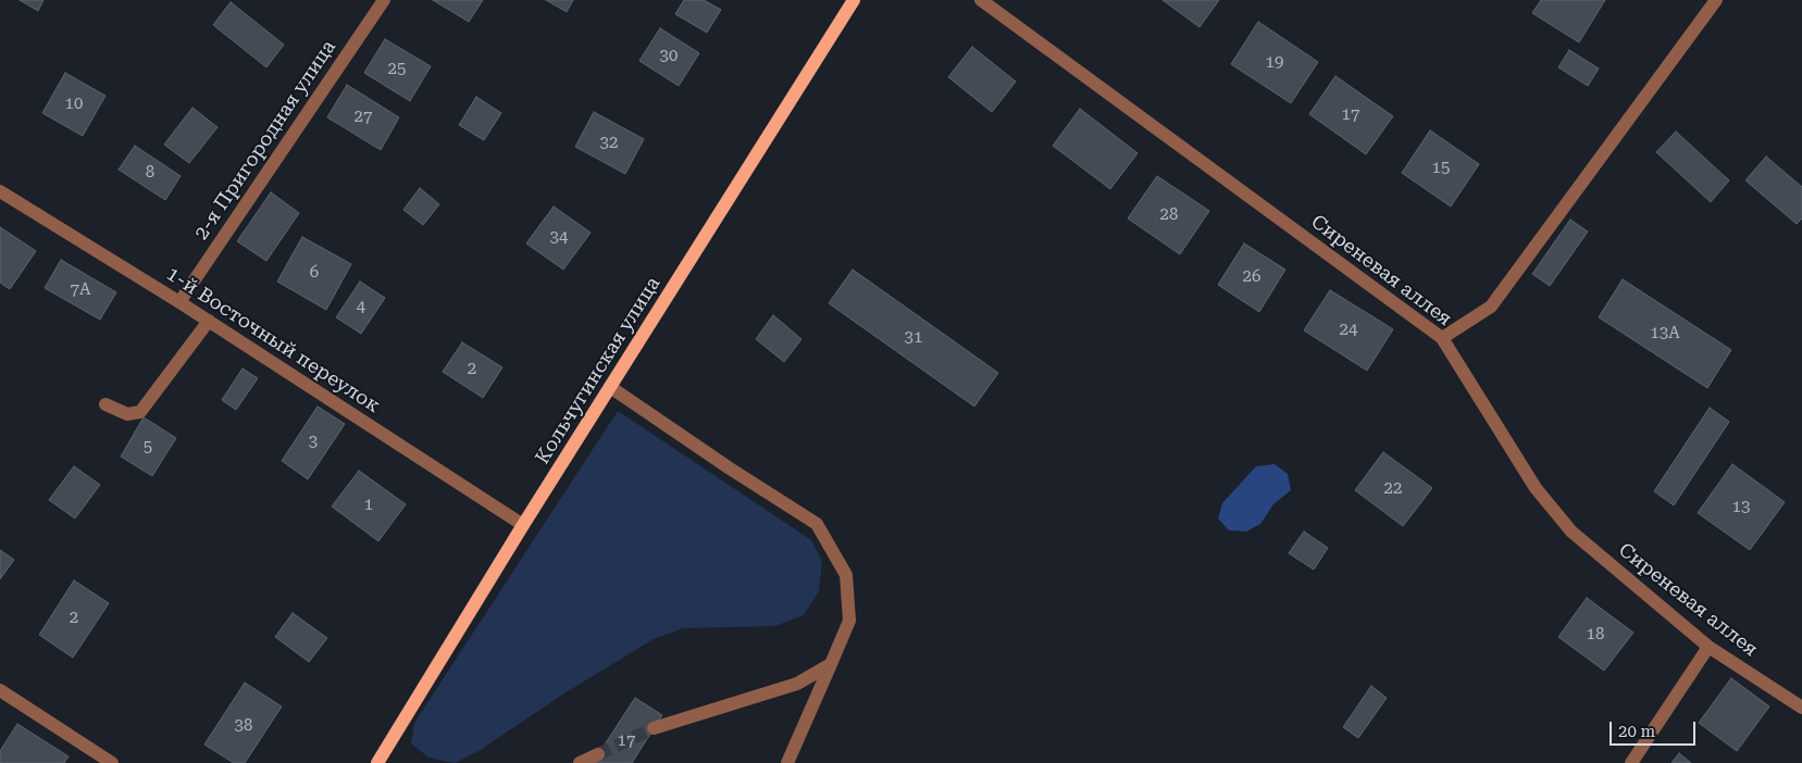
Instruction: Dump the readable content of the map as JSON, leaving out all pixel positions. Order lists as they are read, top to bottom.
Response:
{
  "streets": {
    "main road": ["Кольчугинская улица"],
    "street": ["2-я Пригородная улица", "Сиреневая аллея", "1-й Восточный переулок"]
  },
  "crossings": [
    ["2-я Пригородная улица", "1-й Восточный переулок"],
    ["1-й Восточный переулок", "Кольчугинская улица"]
  ],
  "house_numbers": [
    "30",
    "19",
    "25",
    "10",
    "17",
    "27",
    "32",
    "15",
    "8",
    "28",
    "34",
    "6",
    "26",
    "7А",
    "4",
    "24",
    "13А",
    "31",
    "2",
    "3",
    "5",
    "22",
    "1",
    "13",
    "2",
    "18",
    "38",
    "17"
  ],
  "scale_bar": "20 m"
}
